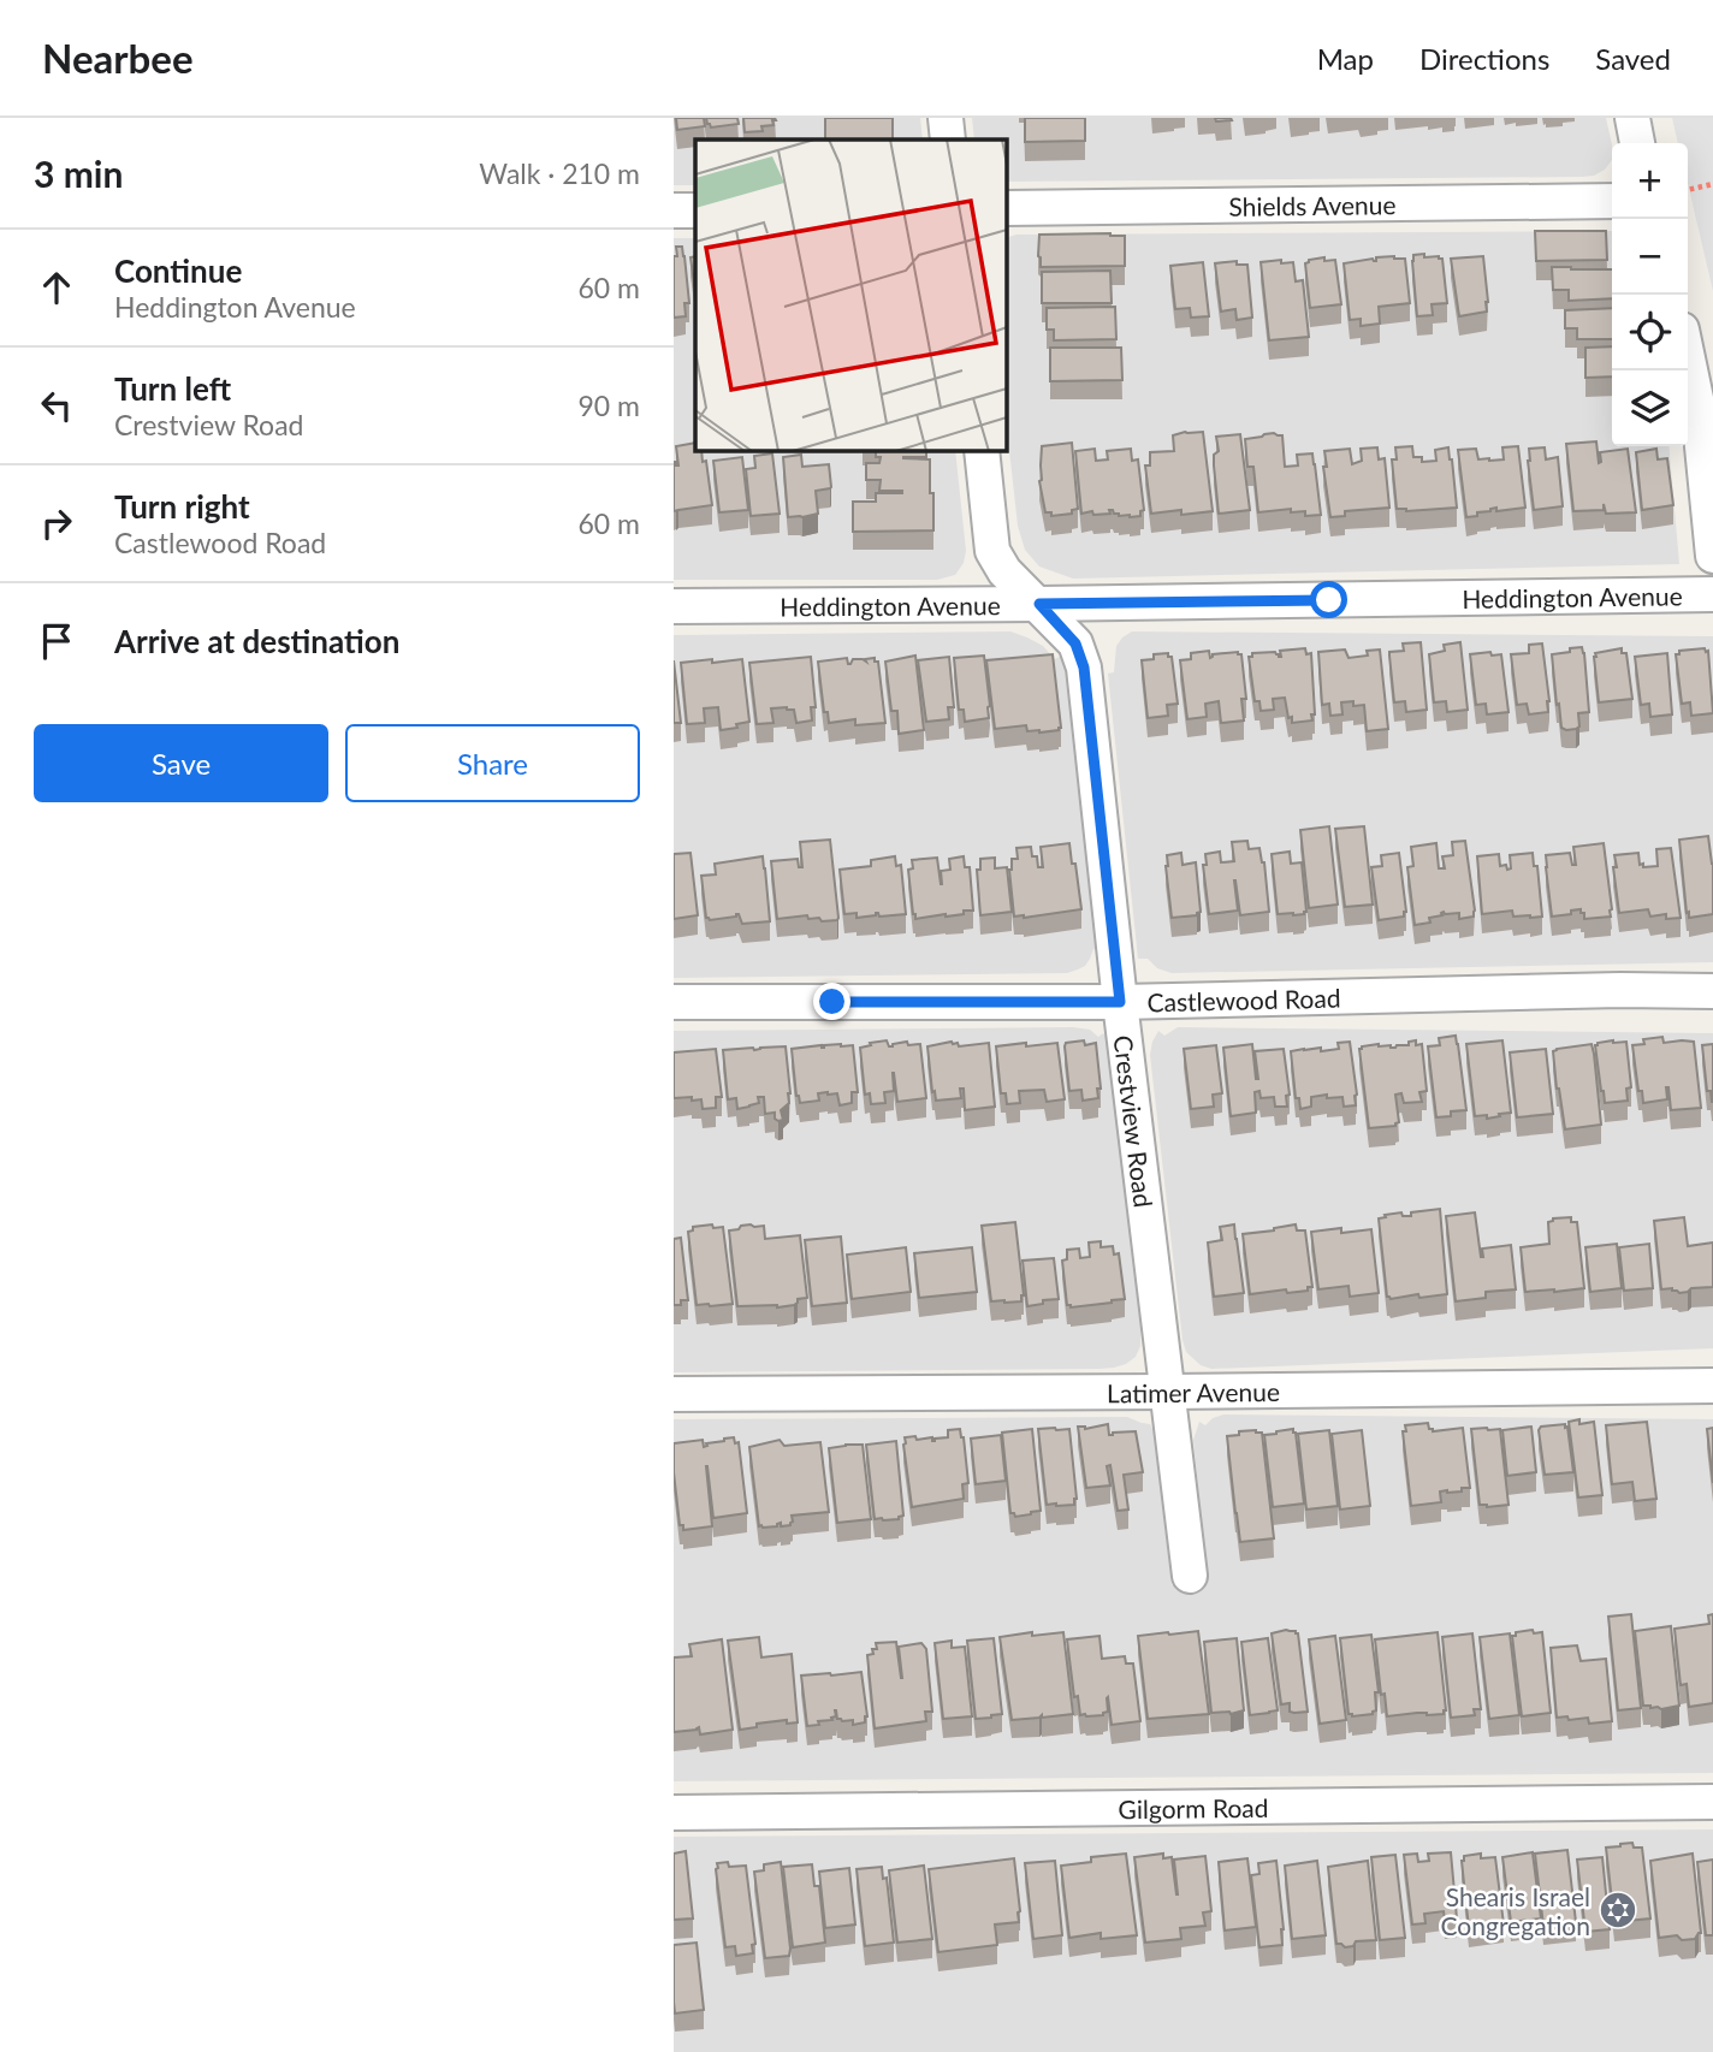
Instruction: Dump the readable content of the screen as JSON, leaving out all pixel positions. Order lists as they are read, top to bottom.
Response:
{
  "streets": {
    "street": [
      "Shields Avenue",
      "Heddington Avenue",
      "Castlewood Road",
      "Crestview Road",
      "Latimer Avenue",
      "Gilgorm Road"
    ]
  },
  "crossings": [
    ["Heddington Avenue", "Crestview Road"],
    ["Castlewood Road", "Crestview Road"],
    ["Crestview Road", "Latimer Avenue"]
  ],
  "places": {
    "synagogue": ["Shearis Israel Congregation"]
  },
  "page": {
    "header": "Nearbee",
    "nav": ["Map", "Directions", "Saved"],
    "heading": ["3 min", "Walk · 210 m"],
    "map_buttons": ["+", "−"],
    "list": [
      ["Continue", "Heddington Avenue", "60 m"],
      ["Turn left", "Crestview Road", "90 m"],
      ["Turn right", "Castlewood Road", "60 m"],
      "Arrive at destination"
    ],
    "buttons": ["Save", "Share"]
  }
}
